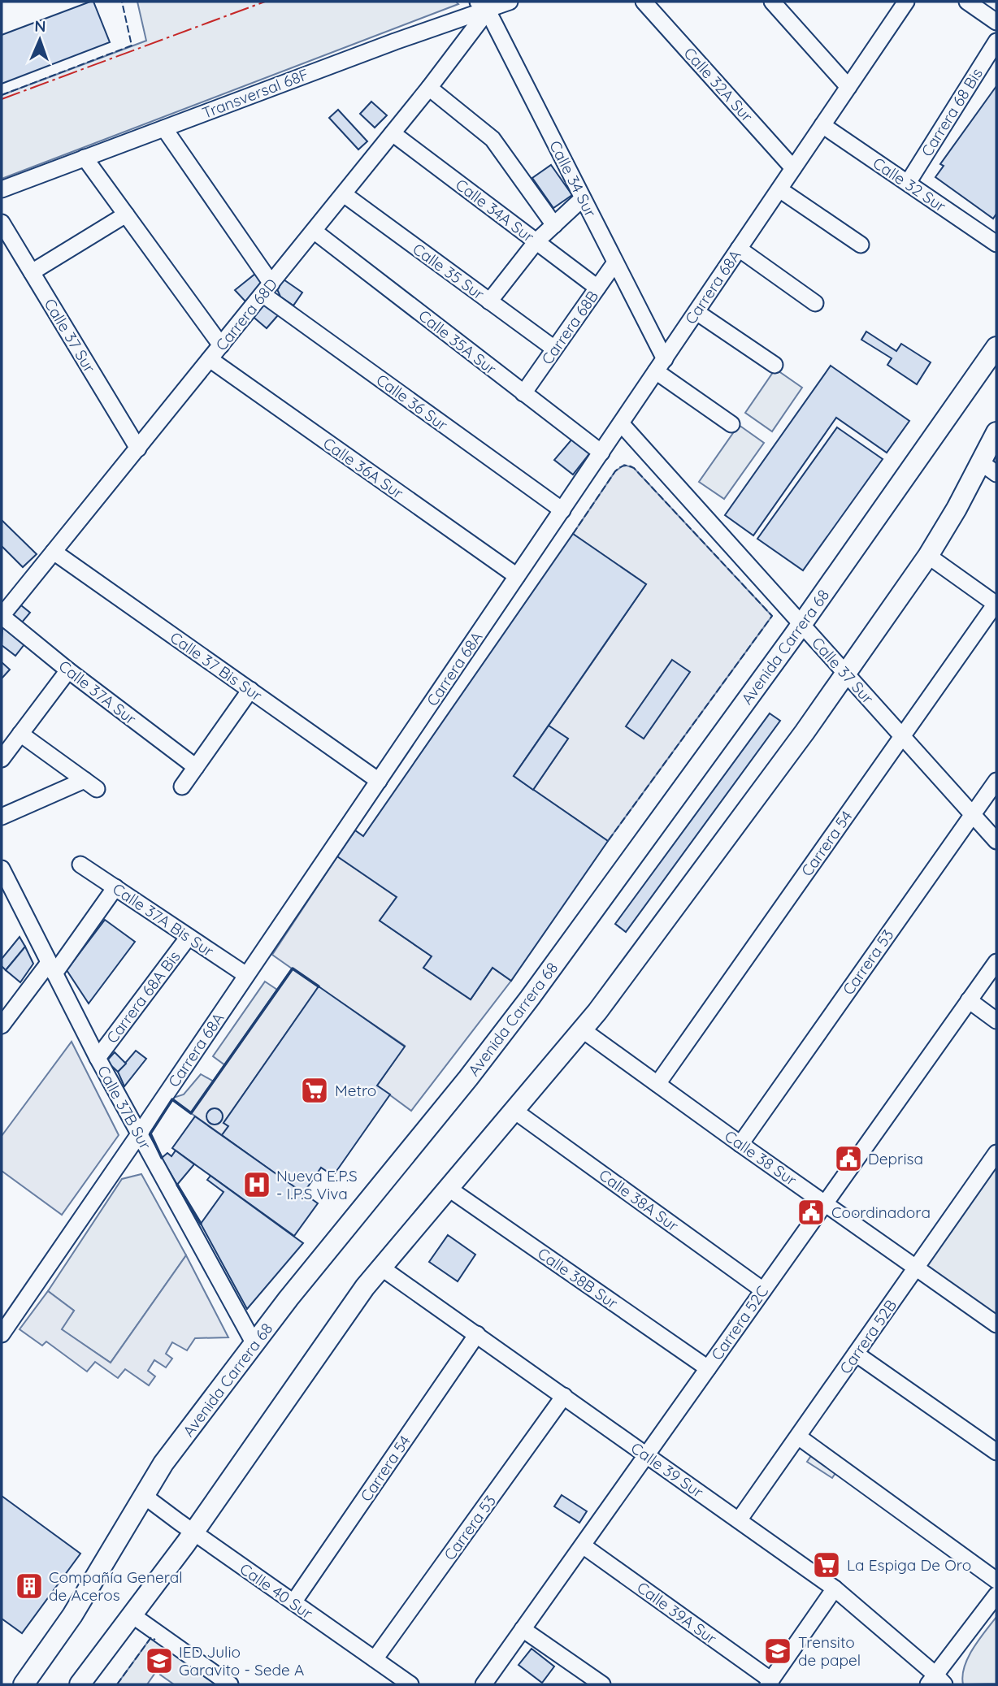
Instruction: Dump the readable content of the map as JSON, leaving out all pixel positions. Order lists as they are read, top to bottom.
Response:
{
  "streets": {
    "main road": ["Avenida Carrera 68"],
    "street": [
      "Calle 32A Sur",
      "Transversal 68F",
      "Carrera 68 Bis",
      "Calle 34 Sur",
      "Calle 32 Sur",
      "Calle 34A Sur",
      "Calle 35 Sur",
      "Carrera 68A",
      "Carrera 68D",
      "Carrera 68B",
      "Calle 37 Sur",
      "Calle 35A Sur",
      "Calle 36 Sur",
      "Calle 36A Sur",
      "Calle 37 Bis Sur",
      "Calle 37A Sur",
      "Carrera 54",
      "Calle 37A Bis Sur",
      "Carrera 53",
      "Carrera 68A Bis",
      "Calle 37B Sur",
      "Calle 38 Sur",
      "Calle 38A Sur",
      "Calle 38B Sur",
      "Carrera 52C",
      "Carrera 52B",
      "Calle 39 Sur",
      "Calle 40 Sur",
      "Calle 39A Sur"
    ]
  },
  "crossings": [
    ["Calle 32A Sur", "Carrera 68A"],
    ["Transversal 68F", "Calle 34 Sur"],
    ["Transversal 68F", "Carrera 68D"],
    ["Transversal 68F", "Calle 36 Sur"],
    ["Carrera 68 Bis", "Calle 32 Sur"],
    ["Calle 34 Sur", "Carrera 68A"],
    ["Calle 34 Sur", "Carrera 68D"],
    ["Calle 34 Sur", "Carrera 68B"],
    ["Calle 32 Sur", "Carrera 68A"],
    ["Calle 34A Sur", "Carrera 68D"],
    ["Calle 34A Sur", "Carrera 68B"],
    ["Calle 35 Sur", "Carrera 68D"],
    ["Calle 35 Sur", "Carrera 68B"],
    ["Carrera 68A", "Calle 37 Sur"],
    ["Carrera 68A", "Calle 35A Sur"],
    ["Carrera 68A", "Calle 36 Sur"],
    ["Carrera 68A", "Calle 36A Sur"],
    ["Carrera 68A", "Calle 37 Bis Sur"],
    ["Carrera 68A", "Calle 37A Bis Sur"],
    ["Carrera 68A", "Calle 37B Sur"],
    ["Carrera 68D", "Calle 37 Sur"],
    ["Carrera 68D", "Calle 35A Sur"],
    ["Carrera 68D", "Calle 36 Sur"],
    ["Carrera 68D", "Calle 36A Sur"],
    ["Carrera 68D", "Calle 37 Bis Sur"],
    ["Carrera 68D", "Calle 37A Sur"],
    ["Carrera 68B", "Calle 35A Sur"],
    ["Calle 37 Sur", "Avenida Carrera 68"],
    ["Calle 37 Sur", "Carrera 54"],
    ["Calle 37 Sur", "Carrera 53"],
    ["Avenida Carrera 68", "Calle 37B Sur"],
    ["Avenida Carrera 68", "Calle 40 Sur"],
    ["Carrera 54", "Calle 38 Sur"],
    ["Carrera 54", "Calle 39 Sur"],
    ["Carrera 54", "Calle 40 Sur"],
    ["Calle 37A Bis Sur", "Carrera 68A Bis"],
    ["Carrera 53", "Calle 38 Sur"],
    ["Carrera 53", "Calle 39 Sur"],
    ["Carrera 53", "Calle 40 Sur"],
    ["Carrera 68A Bis", "Calle 37B Sur"],
    ["Calle 38 Sur", "Carrera 52C"],
    ["Calle 38 Sur", "Carrera 52B"],
    ["Calle 38A Sur", "Carrera 52C"],
    ["Calle 38B Sur", "Carrera 52C"],
    ["Carrera 52C", "Calle 39 Sur"],
    ["Carrera 52C", "Calle 39A Sur"],
    ["Carrera 52B", "Calle 39 Sur"]
  ],
  "places": {
    "supermarket": ["Metro", "La Espiga De Oro"],
    "public building": ["Deprisa", "Coordinadora"],
    "hospital": ["Nueva E.P.S - I.P.S Viva"],
    "building": ["Compañía General de Aceros"],
    "school or university": ["Trensito de papel", "IED Julio Garavito - Sede A"]
  },
  "north": "top"
}
